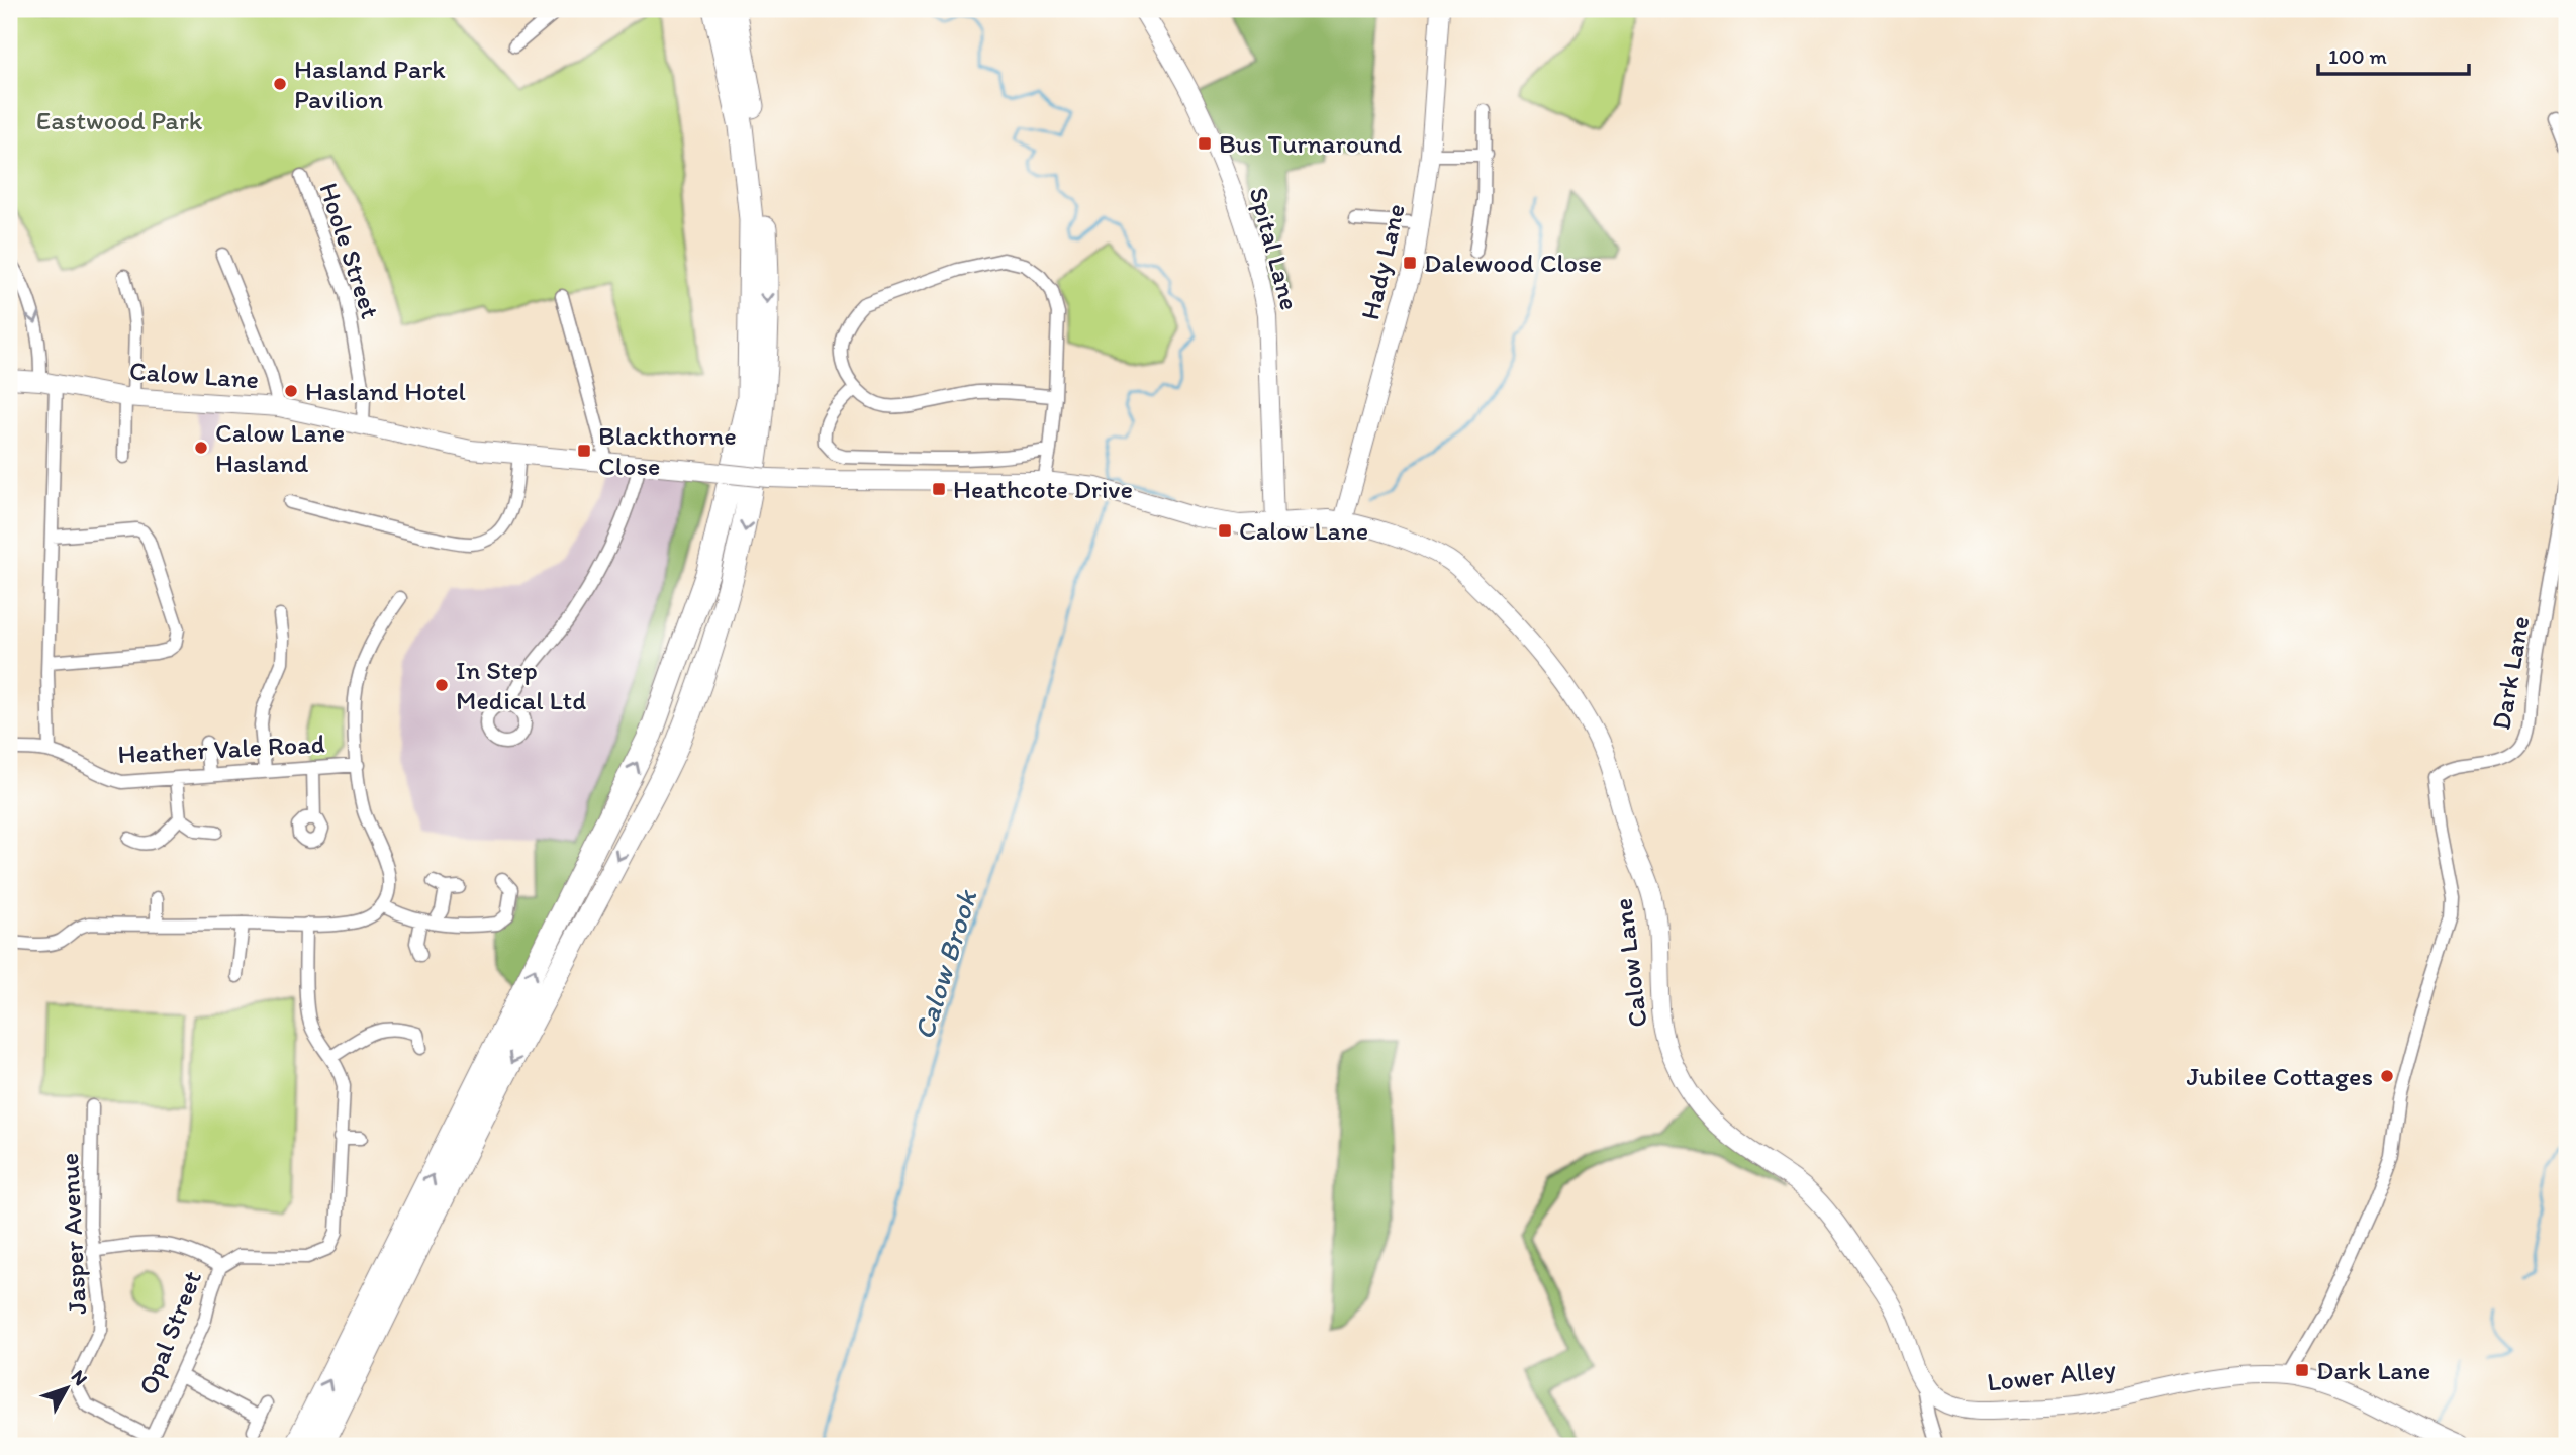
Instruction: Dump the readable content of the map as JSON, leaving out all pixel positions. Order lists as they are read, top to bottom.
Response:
{
  "streets": {
    "street": [
      "Spital Lane",
      "Hoole Street",
      "Hady Lane",
      "Calow Lane",
      "Dark Lane",
      "Heather Vale Road",
      "Jasper Avenue",
      "Opal Street",
      "Lower Alley"
    ]
  },
  "crossings": [
    ["Spital Lane", "Calow Lane"],
    ["Hoole Street", "Calow Lane"],
    ["Hady Lane", "Calow Lane"],
    ["Calow Lane", "Lower Alley"],
    ["Dark Lane", "Lower Alley"],
    ["Jasper Avenue", "Opal Street"]
  ],
  "water": ["Calow Brook"],
  "parks": ["Eastwood Park"],
  "places": {
    "other": [
      "Hasland Park Pavilion",
      "Hasland Hotel",
      "Calow Lane Hasland",
      "In Step Medical Ltd",
      "Jubilee Cottages"
    ],
    "transit": [
      "Bus Turnaround",
      "Dalewood Close",
      "Blackthorne Close",
      "Heathcote Drive",
      "Calow Lane",
      "Dark Lane"
    ]
  },
  "scale_bar": "100 m",
  "north": "top right"
}
